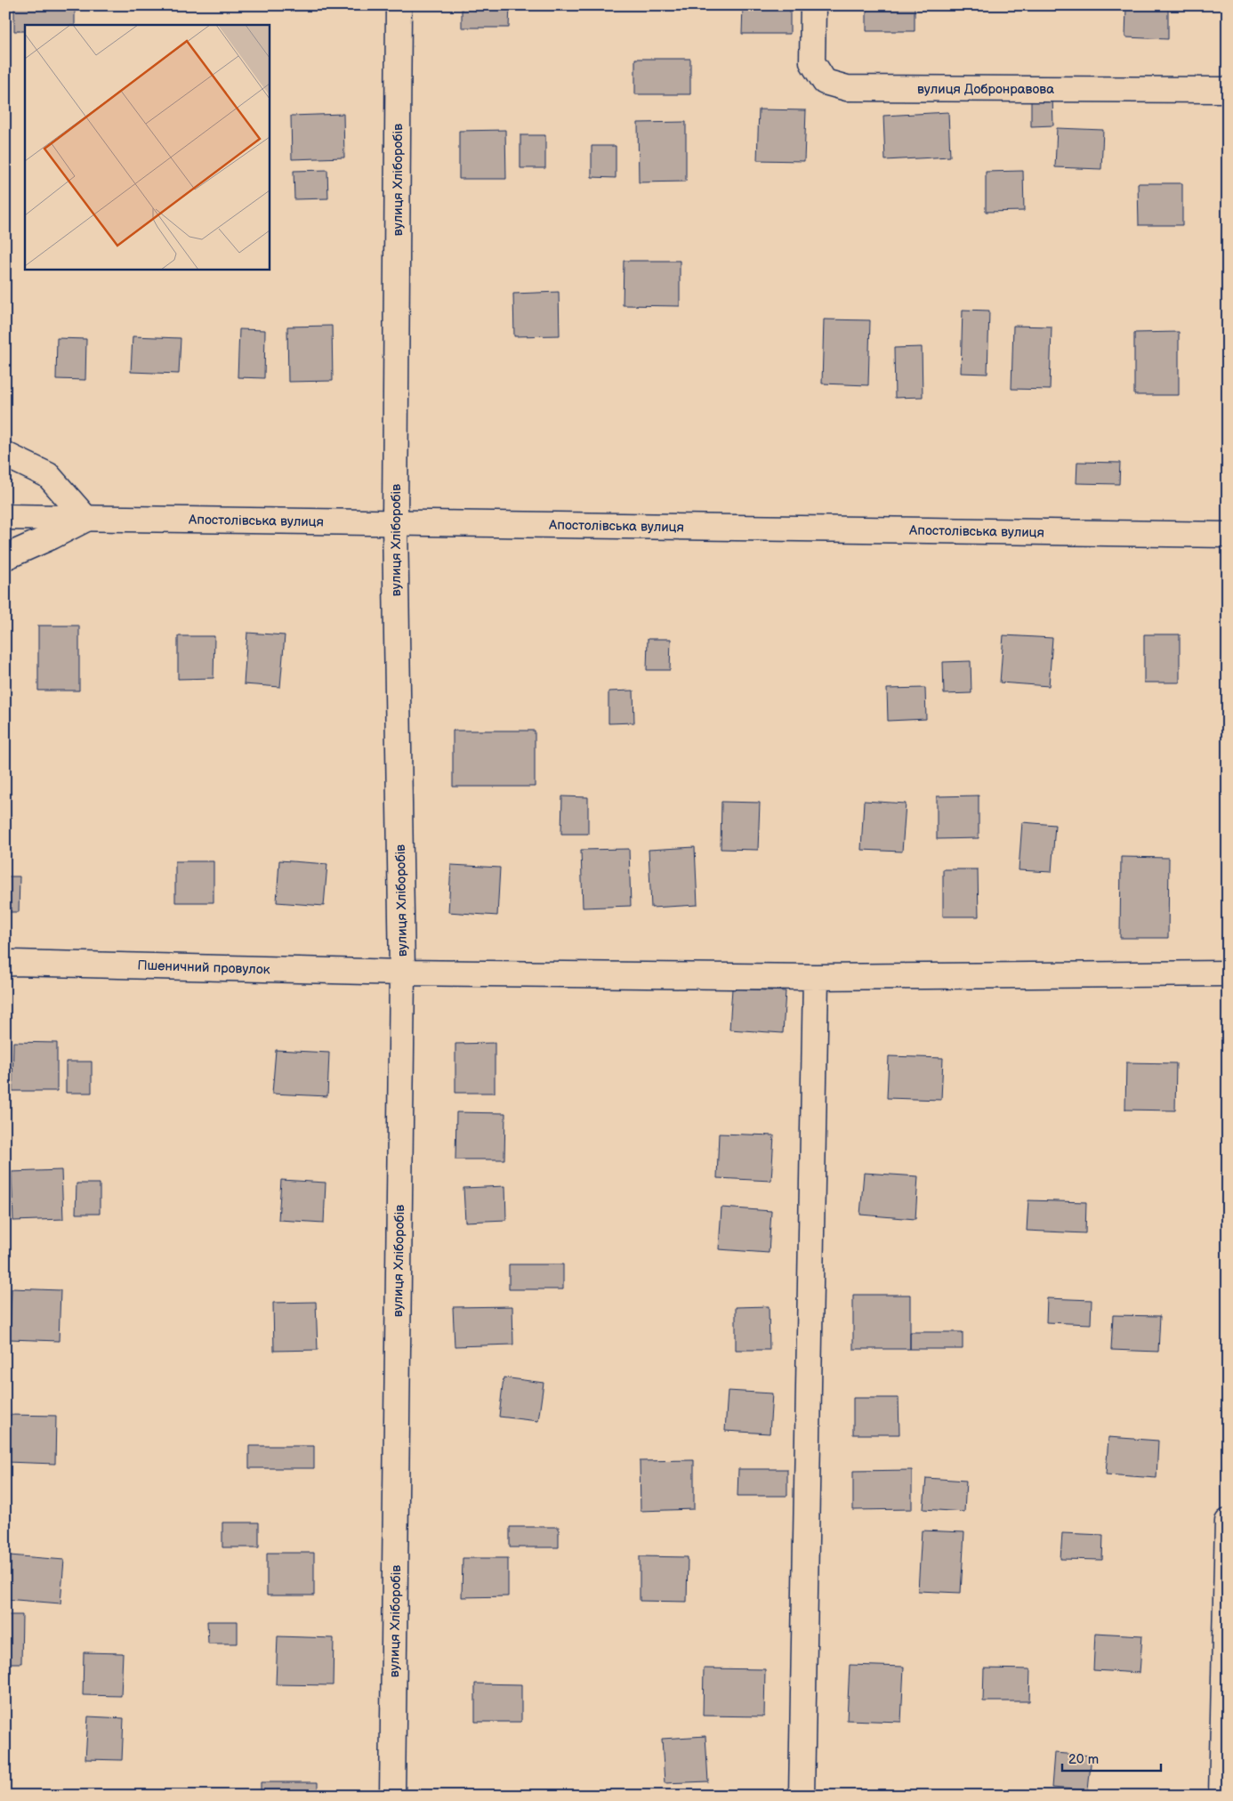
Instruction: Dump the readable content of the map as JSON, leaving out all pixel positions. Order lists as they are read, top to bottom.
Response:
{
  "streets": {
    "street": [
      "вулиця Добронравова",
      "вулиця Хліборобів",
      "Апостолівська вулиця",
      "Пшеничний провулок"
    ]
  },
  "crossings": [
    ["вулиця Хліборобів", "Апостолівська вулиця"],
    ["вулиця Хліборобів", "Пшеничний провулок"]
  ],
  "scale_bar": "20 m"
}
